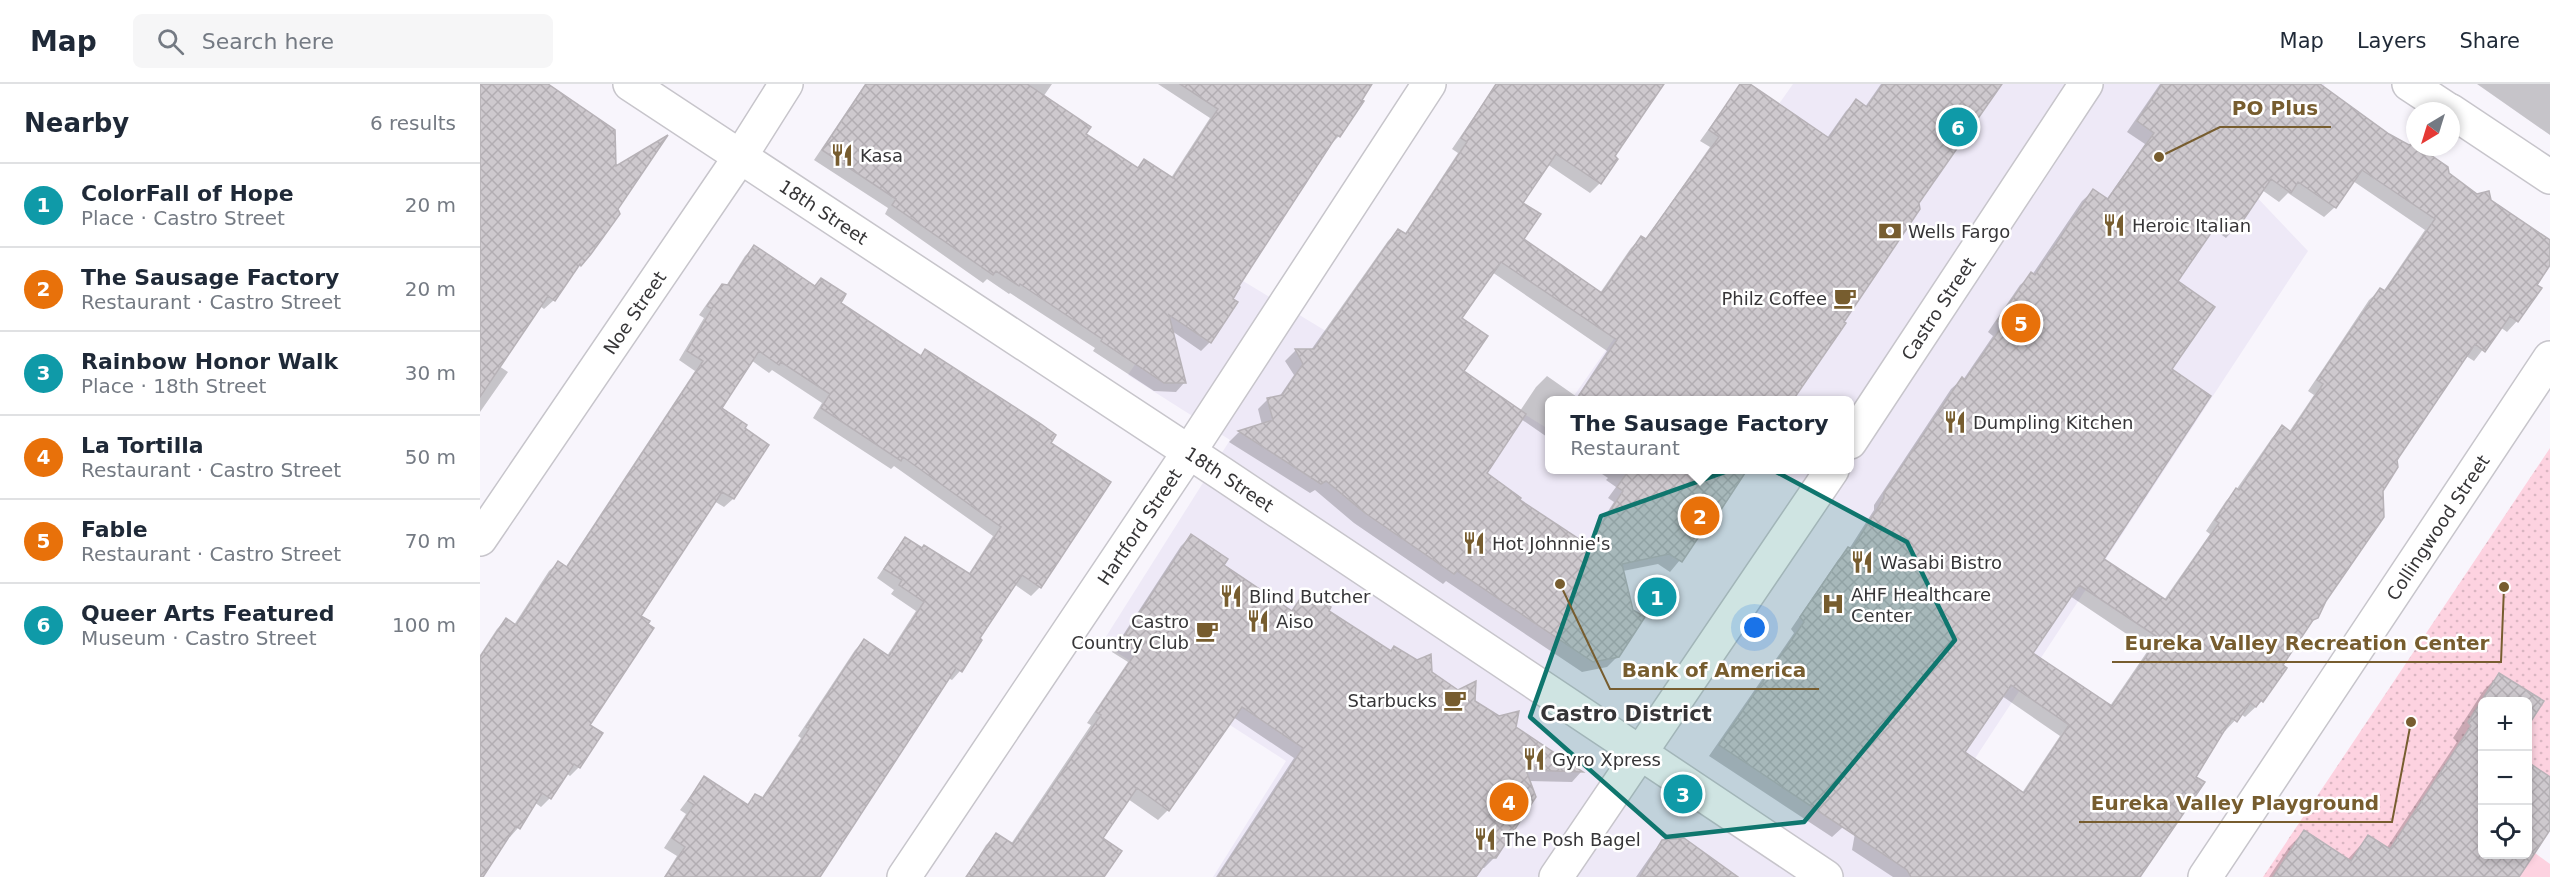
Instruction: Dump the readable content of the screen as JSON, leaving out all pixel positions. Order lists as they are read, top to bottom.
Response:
{
  "streets": {
    "street": [
      "18th Street",
      "Castro Street",
      "Noe Street",
      "Hartford Street",
      "Collingwood Street"
    ]
  },
  "crossings": [
    ["18th Street", "Noe Street"],
    ["18th Street", "Hartford Street"]
  ],
  "districts": ["Castro District"],
  "places": {
    "restaurant": [
      "Kasa",
      "Heroic Italian",
      "Dumpling Kitchen",
      "Hot Johnnie's",
      "Wasabi Bistro",
      "Blind Butcher",
      "Aiso",
      "Gyro Xpress",
      "The Posh Bagel"
    ],
    "other": [
      "PO Plus",
      "Bank of America",
      "Eureka Valley Recreation Center",
      "Eureka Valley Playground"
    ],
    "bank": ["Wells Fargo"],
    "cafe": ["Philz Coffee", "Castro Country Club", "Starbucks"],
    "hospital": ["AHF Healthcare Center"]
  },
  "north": "bottom left",
  "page": {
    "header": "Map",
    "search": "Search here",
    "nav": ["Map", "Layers", "Share"],
    "heading": ["Nearby", "6 results"],
    "pins": [
      "6",
      "5",
      "2",
      "1",
      "3",
      "4"
    ],
    "list": [
      {
        "mark": "1",
        "name": "ColorFall of Hope",
        "note": "Place · Castro Street",
        "value": "20 m"
      },
      {
        "mark": "2",
        "name": "The Sausage Factory",
        "note": "Restaurant · Castro Street",
        "value": "20 m"
      },
      {
        "mark": "3",
        "name": "Rainbow Honor Walk",
        "note": "Place · 18th Street",
        "value": "30 m"
      },
      {
        "mark": "4",
        "name": "La Tortilla",
        "note": "Restaurant · Castro Street",
        "value": "50 m"
      },
      {
        "mark": "5",
        "name": "Fable",
        "note": "Restaurant · Castro Street",
        "value": "70 m"
      },
      {
        "mark": "6",
        "name": "Queer Arts Featured",
        "note": "Museum · Castro Street",
        "value": "100 m"
      }
    ],
    "popup": ["The Sausage Factory", "Restaurant"],
    "map_buttons": ["+", "−"]
  }
}
